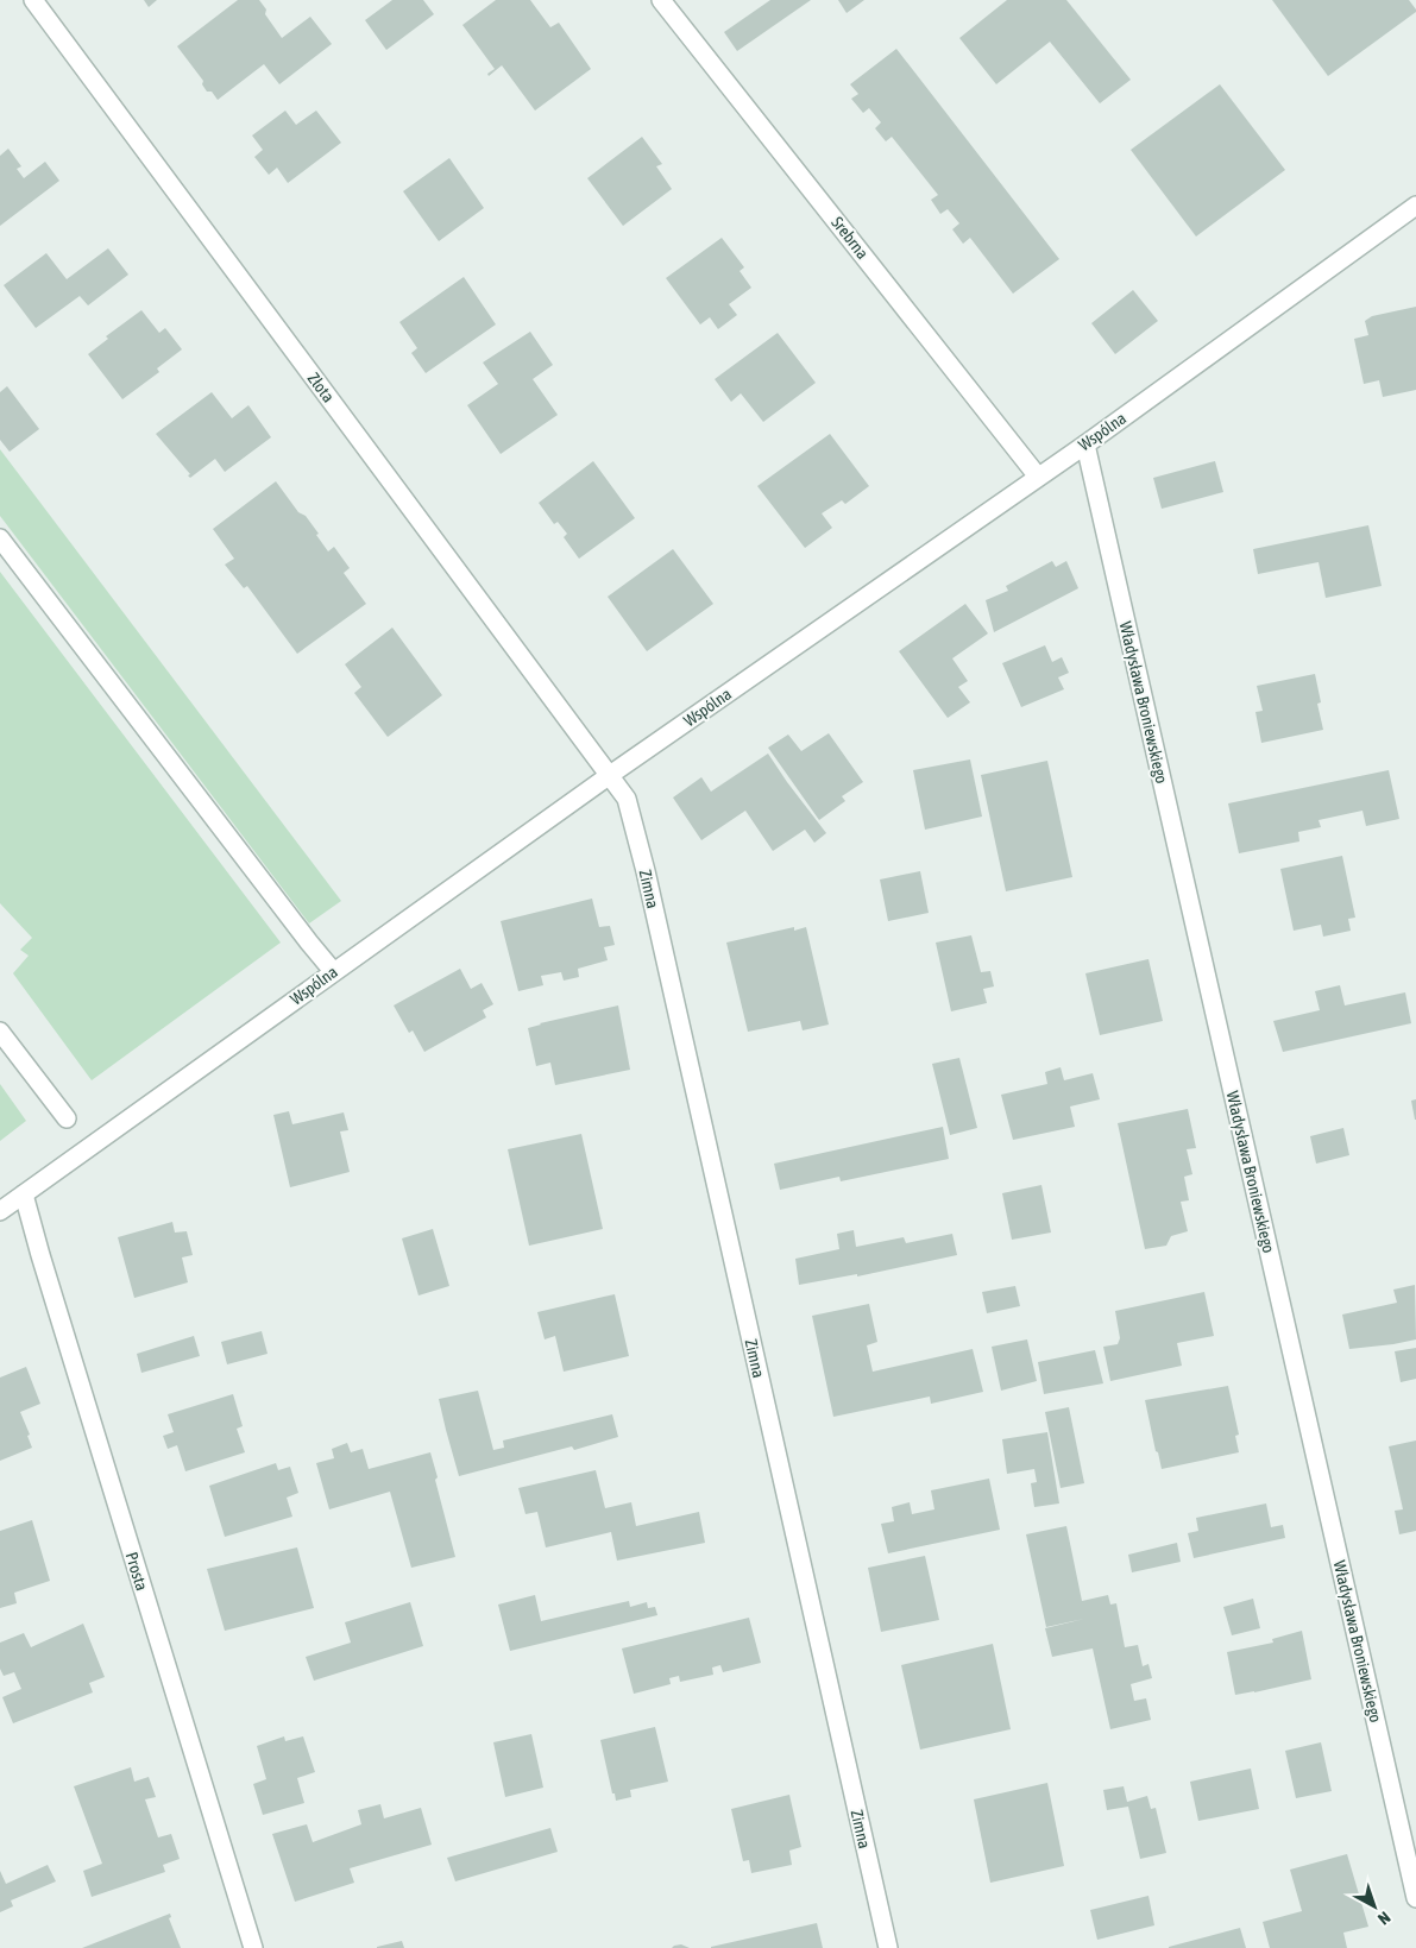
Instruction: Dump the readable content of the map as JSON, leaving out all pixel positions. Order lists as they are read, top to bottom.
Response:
{
  "streets": {
    "street": [
      "Srebrna",
      "Złota",
      "Wspólna",
      "Władysława Broniewskiego",
      "Zimna",
      "Prosta"
    ]
  },
  "crossings": [
    ["Srebrna", "Wspólna"],
    ["Złota", "Wspólna"],
    ["Złota", "Zimna"],
    ["Wspólna", "Władysława Broniewskiego"],
    ["Wspólna", "Zimna"],
    ["Wspólna", "Prosta"]
  ],
  "north": "bottom right"
}
